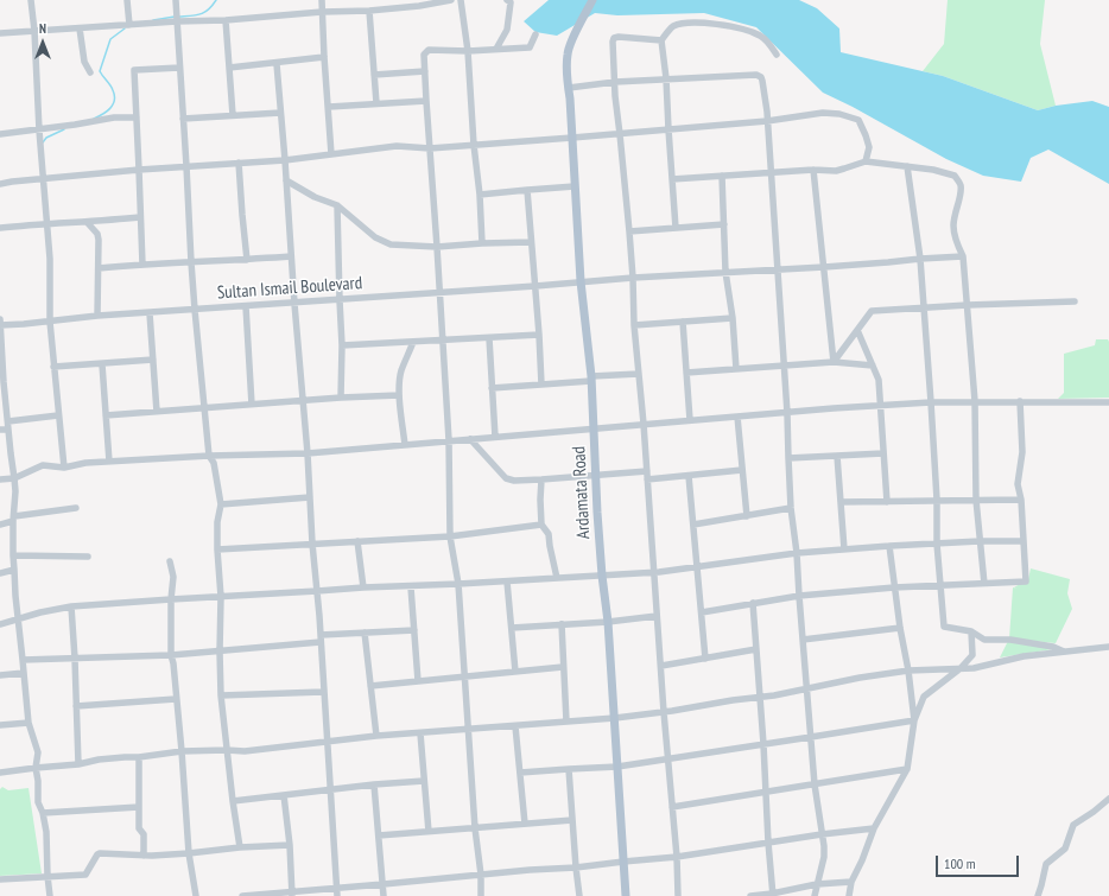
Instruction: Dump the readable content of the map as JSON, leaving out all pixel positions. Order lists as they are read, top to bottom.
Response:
{
  "streets": {
    "main road": ["Ardamata Road"],
    "street": ["Sultan Ismail Boulevard"]
  },
  "crossings": [
    ["Sultan Ismail Boulevard", "Ardamata Road"]
  ],
  "scale_bar": "100 m",
  "north": "top"
}
